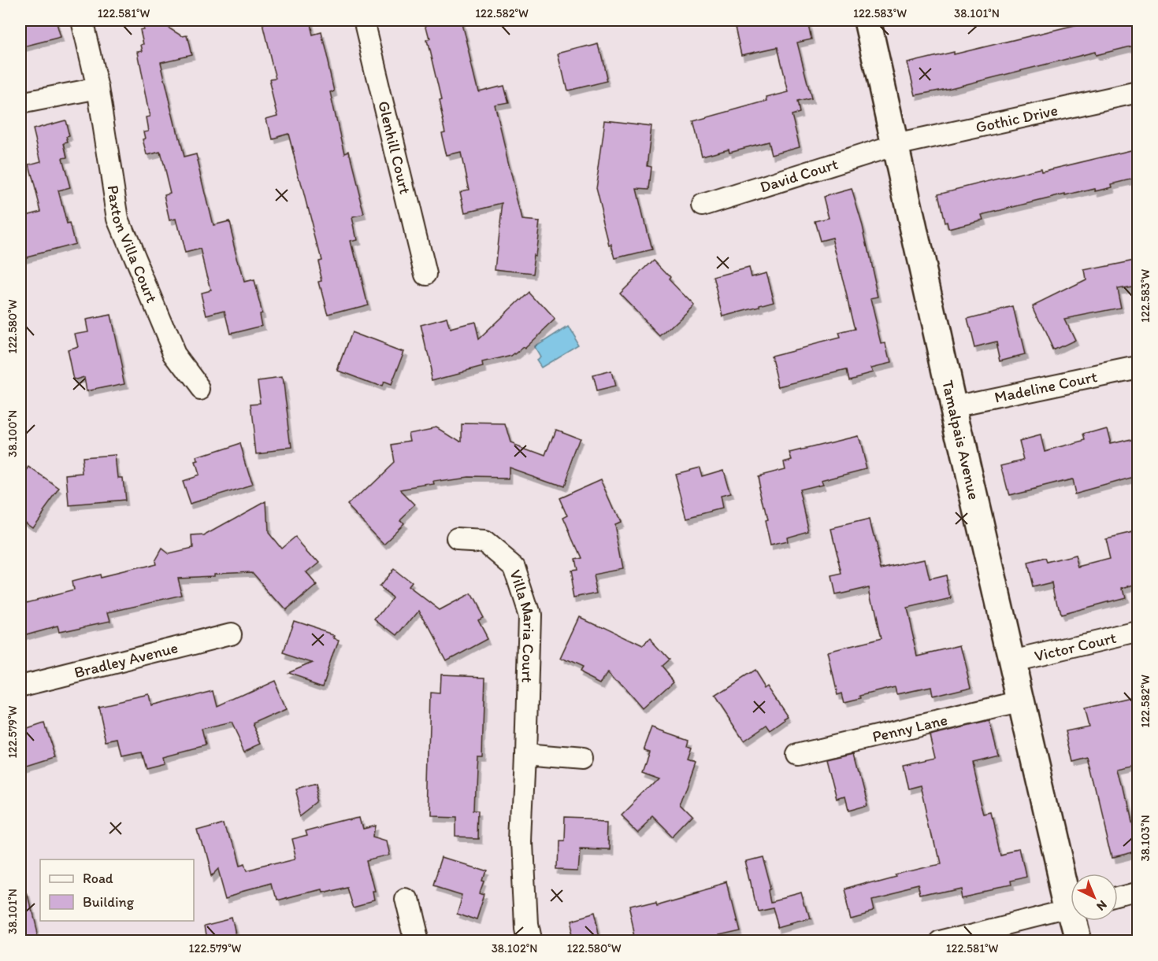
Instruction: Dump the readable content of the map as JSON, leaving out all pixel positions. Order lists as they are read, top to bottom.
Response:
{
  "streets": {
    "street": [
      "Gothic Drive",
      "Glenhill Court",
      "David Court",
      "Paxton Villa Court",
      "Madeline Court",
      "Tamalpais Avenue",
      "Villa Maria Court",
      "Victor Court",
      "Bradley Avenue",
      "Penny Lane"
    ]
  },
  "crossings": [
    ["Gothic Drive", "David Court"],
    ["Gothic Drive", "Tamalpais Avenue"],
    ["David Court", "Tamalpais Avenue"],
    ["Madeline Court", "Tamalpais Avenue"],
    ["Tamalpais Avenue", "Victor Court"],
    ["Tamalpais Avenue", "Penny Lane"]
  ],
  "legend": ["Road", "Building"],
  "north": "bottom right",
  "coordinates": [
    "122.581°W",
    "122.582°W",
    "122.583°W",
    "38.101°N",
    "122.580°W",
    "38.100°N",
    "122.579°W",
    "38.103°N",
    "38.102°N"
  ]
}
